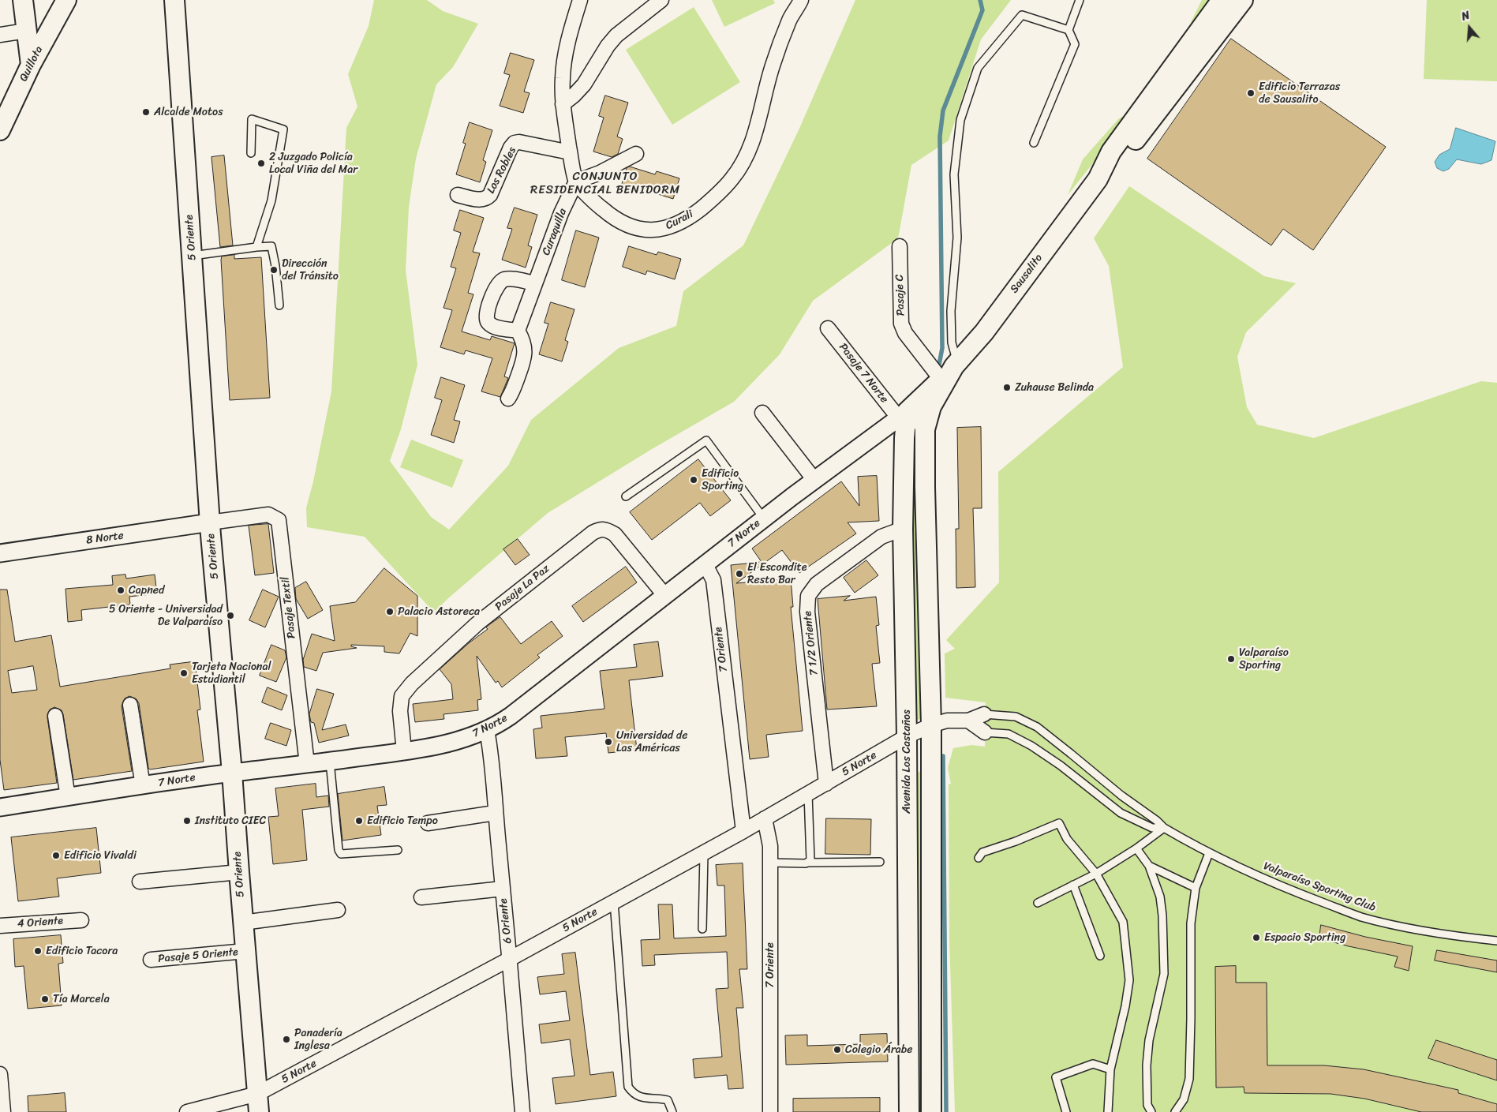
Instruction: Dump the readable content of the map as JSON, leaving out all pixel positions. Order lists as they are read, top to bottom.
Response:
{
  "streets": {
    "main road": [
      "Quillota",
      "5 Oriente",
      "Sausalito",
      "Avenida Los Castaños"
    ],
    "street": [
      "Los Robles",
      "Curali",
      "Curaquilla",
      "Pasaje C",
      "Pasaje 7 Norte",
      "7 Norte",
      "8 Norte",
      "Pasaje La Paz",
      "Pasaje Textil",
      "7 1/2 Oriente",
      "7 Oriente",
      "5 Norte",
      "6 Oriente",
      "4 Oriente",
      "Pasaje 5 Oriente"
    ],
    "lane": ["Valparaíso Sporting Club"]
  },
  "crossings": [
    ["Los Robles", "Curali"],
    ["Curali", "Curaquilla"],
    ["5 Oriente", "7 Norte"],
    ["5 Oriente", "8 Norte"],
    ["5 Oriente", "Pasaje Textil"],
    ["5 Oriente", "5 Norte"],
    ["5 Oriente", "Pasaje 5 Oriente"],
    ["Sausalito", "Pasaje C"],
    ["Sausalito", "Pasaje 7 Norte"],
    ["Sausalito", "7 Norte"],
    ["Sausalito", "Avenida Los Castaños"],
    ["Pasaje 7 Norte", "7 Norte"],
    ["Pasaje 7 Norte", "Avenida Los Castaños"],
    ["7 Norte", "Pasaje La Paz"],
    ["7 Norte", "Pasaje Textil"],
    ["7 Norte", "7 Oriente"],
    ["7 Norte", "Avenida Los Castaños"],
    ["7 Norte", "6 Oriente"],
    ["8 Norte", "Pasaje Textil"],
    ["7 1/2 Oriente", "Avenida Los Castaños"],
    ["7 1/2 Oriente", "5 Norte"],
    ["7 Oriente", "5 Norte"],
    ["Avenida Los Castaños", "5 Norte"],
    ["5 Norte", "Valparaíso Sporting Club"],
    ["5 Norte", "6 Oriente"]
  ],
  "districts": ["CONJUNTO RESIDENCIAL BENIDORM"],
  "places": [
    "Edificio Terrazas de Sausalito",
    "Alcalde Motos",
    "2 Juzgado Policía Local Viña del Mar",
    "Dirección del Tránsito",
    "Zuhause Belinda",
    "Edificio Sporting",
    "El Escondite Resto Bar",
    "Capned",
    "Palacio Astoreca",
    "5 Oriente - Universidad De Valparaíso",
    "Valparaíso Sporting",
    "Tarjeta Nacional Estudiantil",
    "Universidad de Las Américas",
    "Instituto CIEC",
    "Edificio Tempo",
    "Edificio Vivaldi",
    "Espacio Sporting",
    "Edificio Tacora",
    "Tía Marcela",
    "Panadería Inglesa",
    "Colegio Árabe"
  ],
  "north": "top"
}
